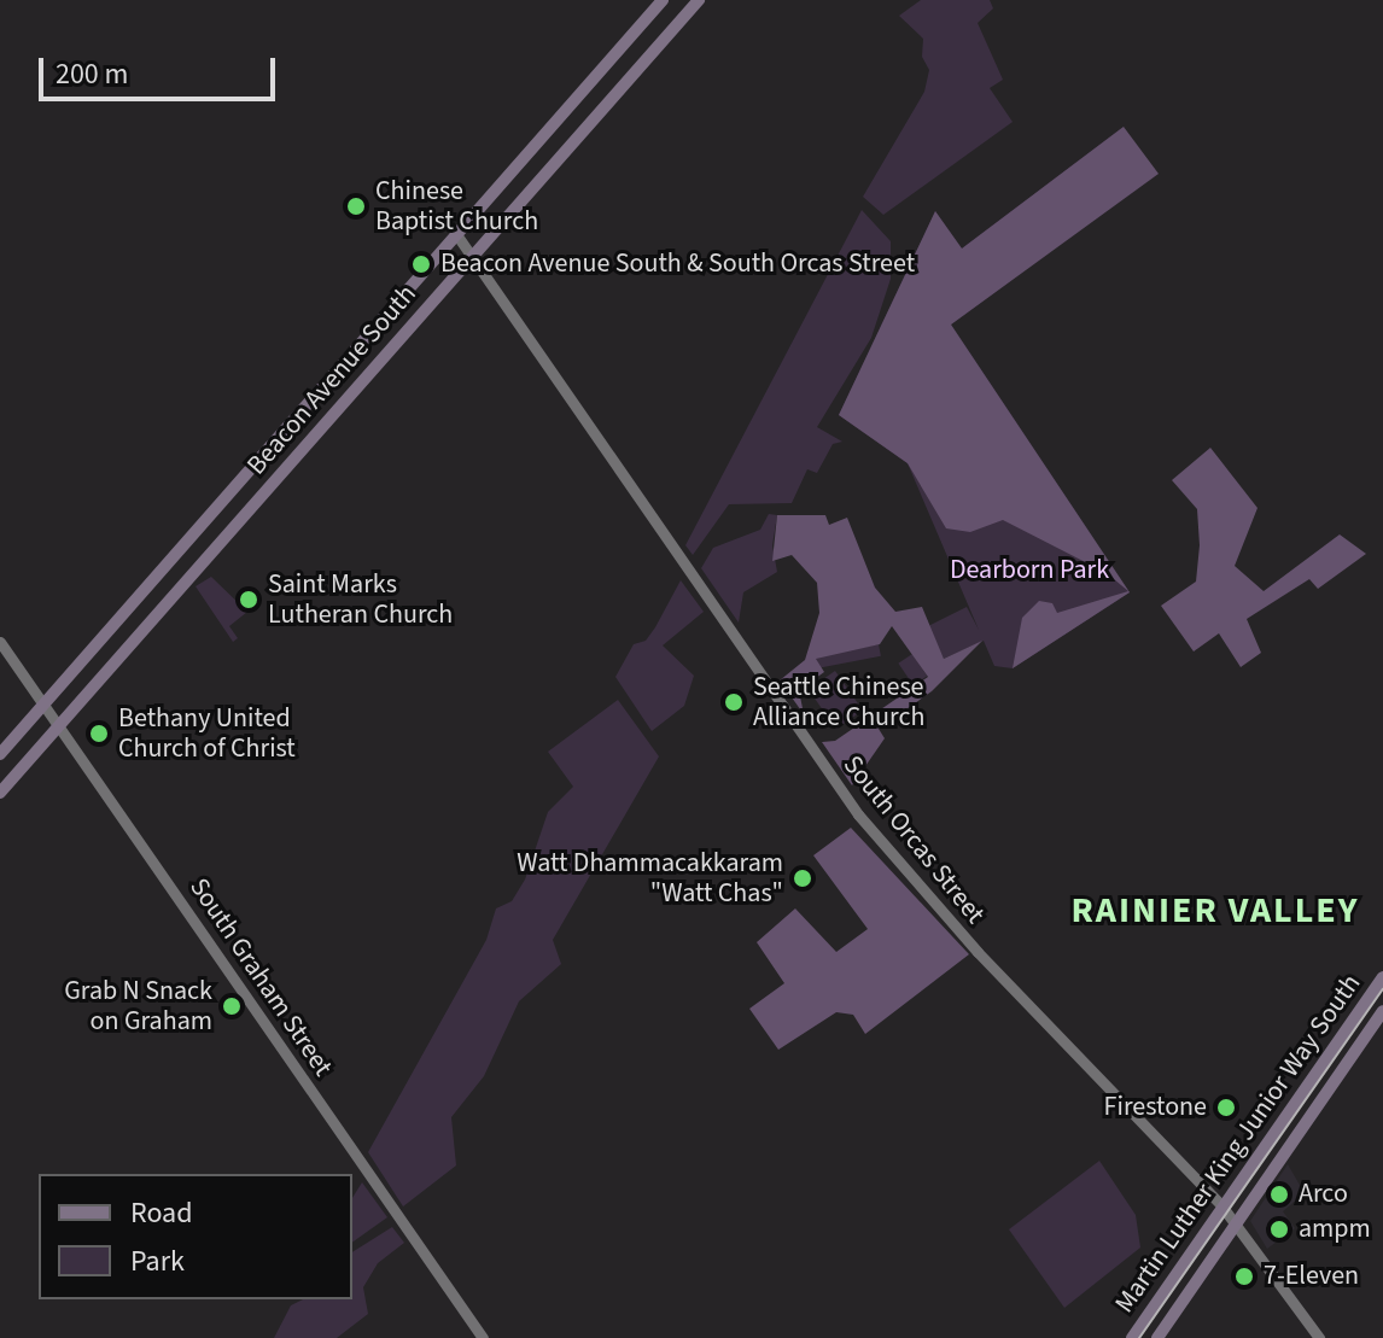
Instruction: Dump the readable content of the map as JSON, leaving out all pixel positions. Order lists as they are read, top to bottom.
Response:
{
  "streets": {
    "main road": ["Beacon Avenue South", "Martin Luther King Junior Way South"],
    "street": ["South Orcas Street", "South Graham Street"]
  },
  "crossings": [
    ["Beacon Avenue South", "South Orcas Street"],
    ["Beacon Avenue South", "South Graham Street"],
    ["South Orcas Street", "Martin Luther King Junior Way South"]
  ],
  "districts": ["RAINIER VALLEY"],
  "parks": ["Dearborn Park"],
  "places": [
    "Chinese Baptist Church",
    "Beacon Avenue South & South Orcas Street",
    "Saint Marks Lutheran Church",
    "Seattle Chinese Alliance Church",
    "Bethany United Church of Christ",
    "Watt Dhammacakkaram \"Watt Chas\"",
    "Grab N Snack on Graham",
    "Firestone",
    "Arco",
    "ampm",
    "7-Eleven"
  ],
  "legend": ["Road", "Park"],
  "scale_bar": "200 m"
}
